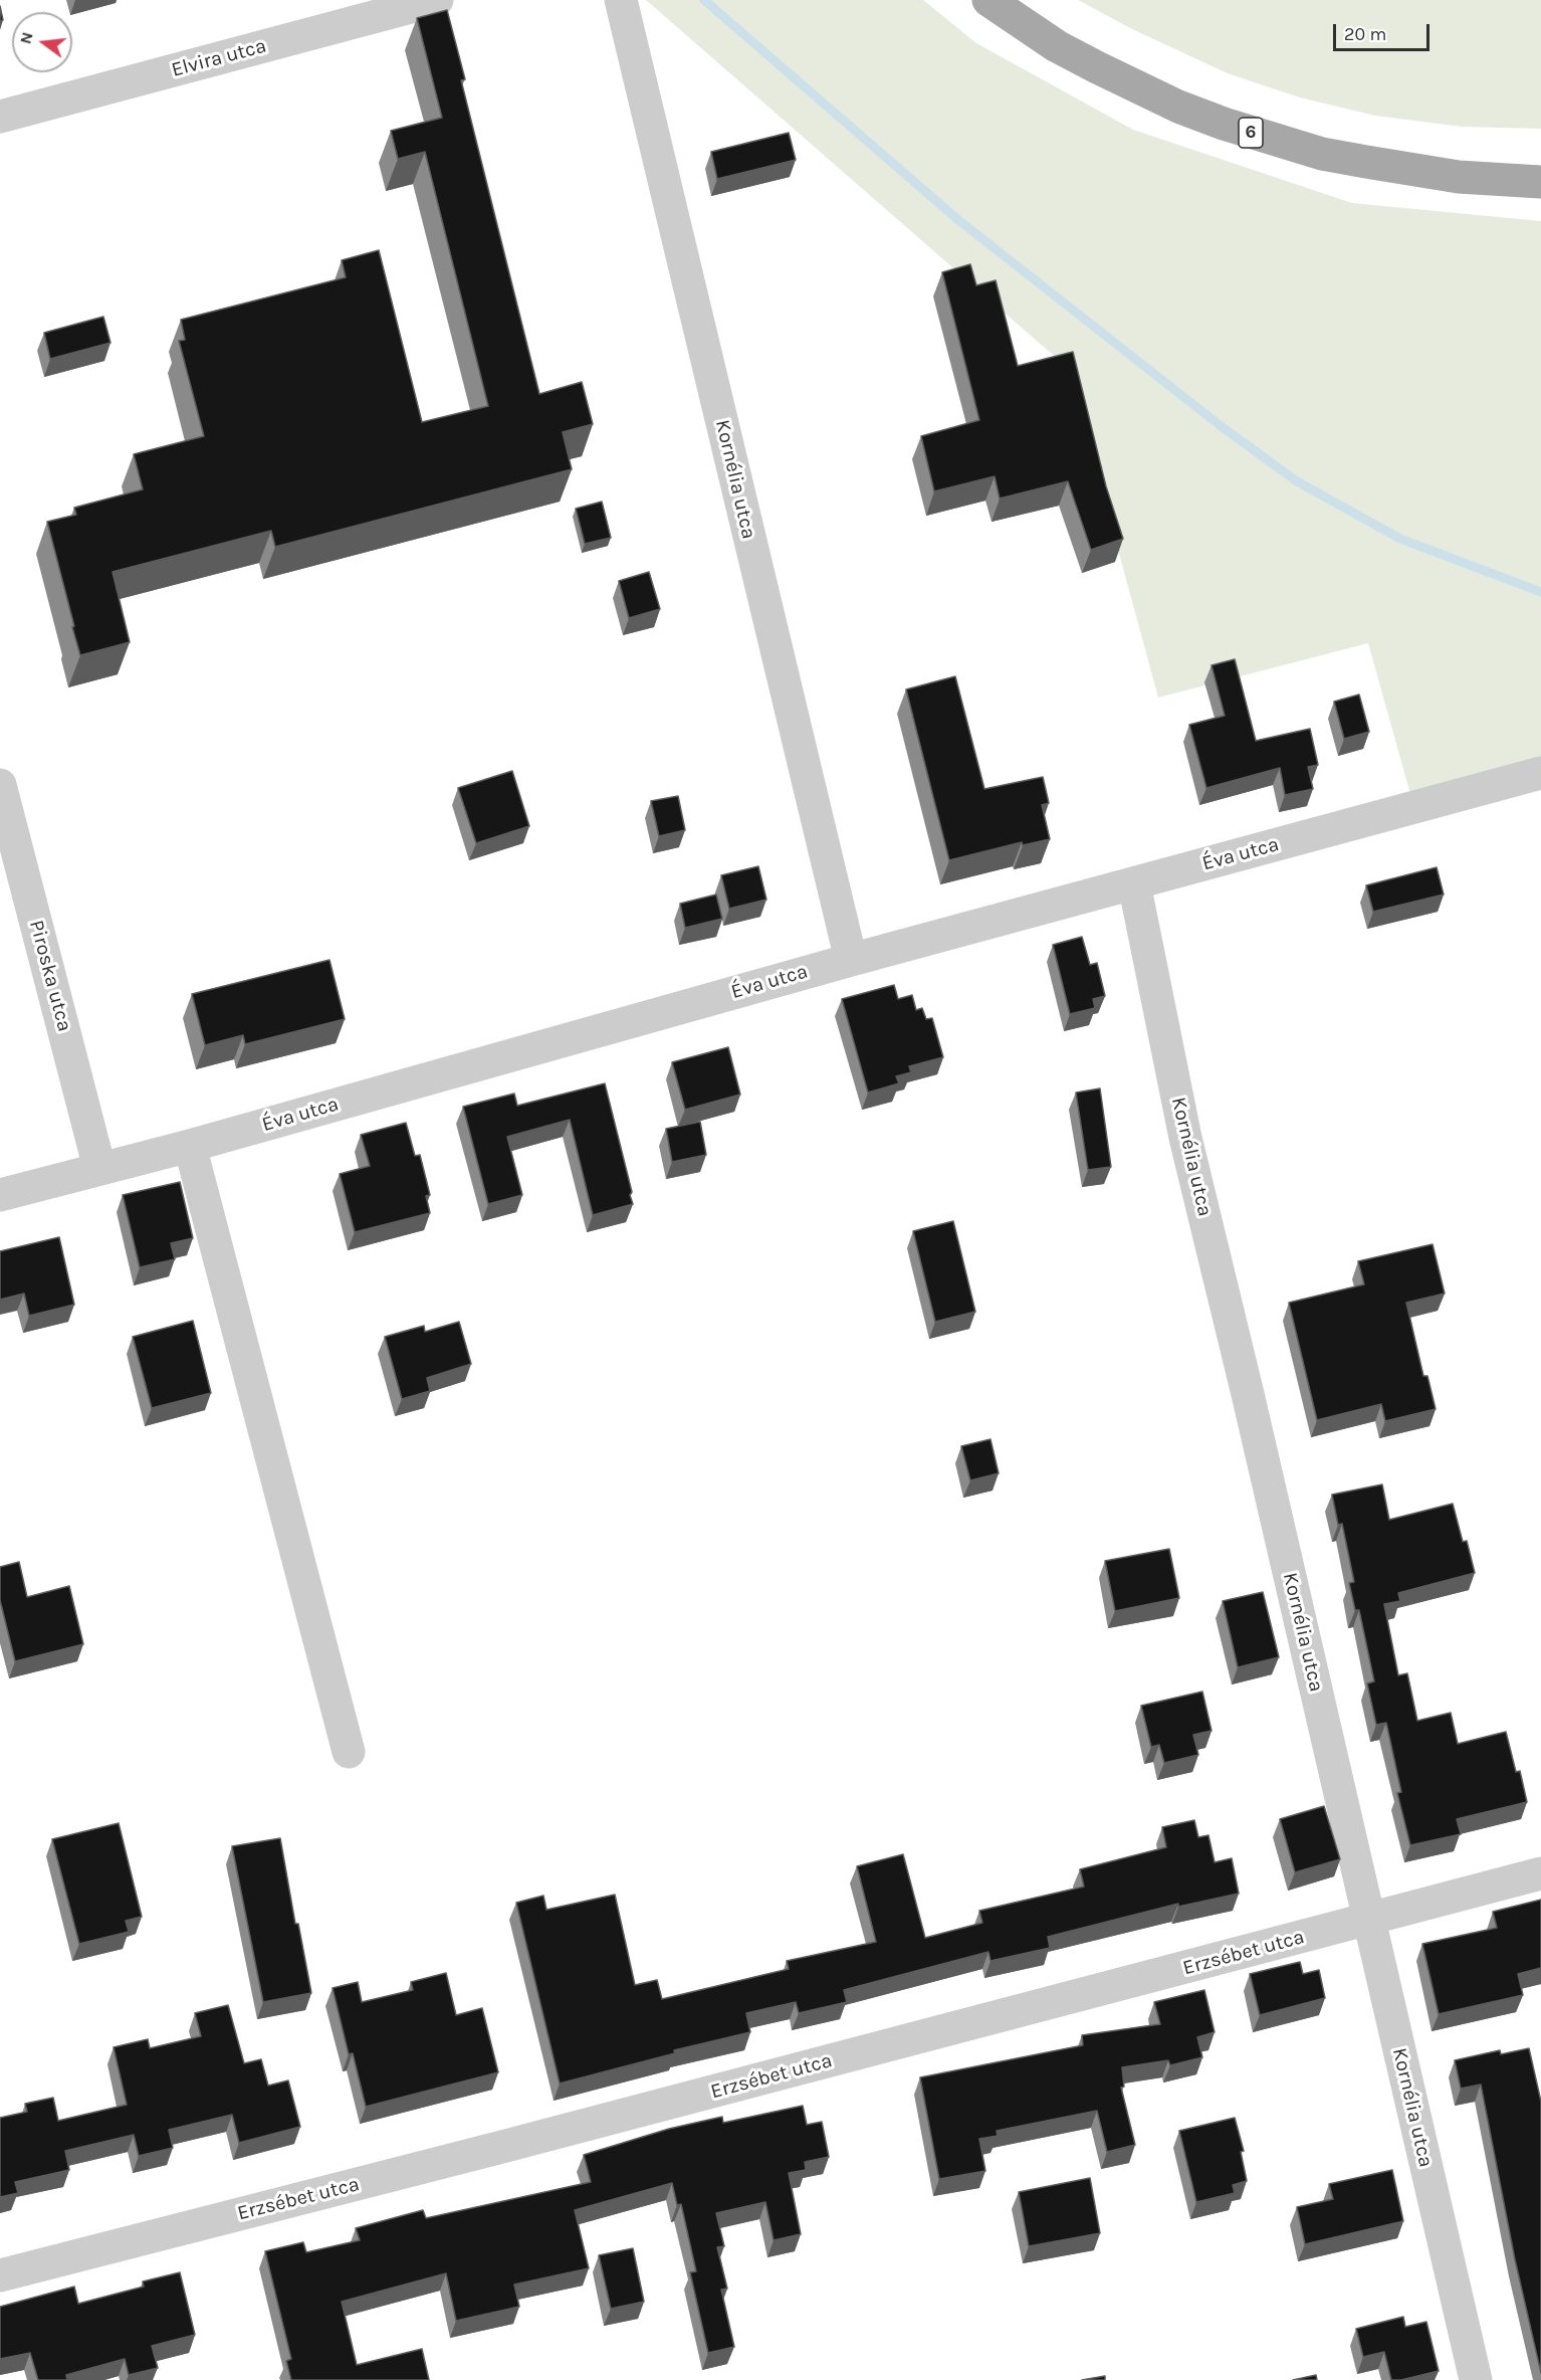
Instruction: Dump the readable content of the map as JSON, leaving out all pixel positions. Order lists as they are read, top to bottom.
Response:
{
  "streets": {
    "main road": ["6"],
    "street": [
      "Elvira utca",
      "Kornélia utca",
      "Éva utca",
      "Piroska utca",
      "Erzsébet utca"
    ]
  },
  "crossings": [
    ["Kornélia utca", "Éva utca"],
    ["Kornélia utca", "Erzsébet utca"],
    ["Éva utca", "Piroska utca"]
  ],
  "scale_bar": "20 m",
  "north": "left"
}
